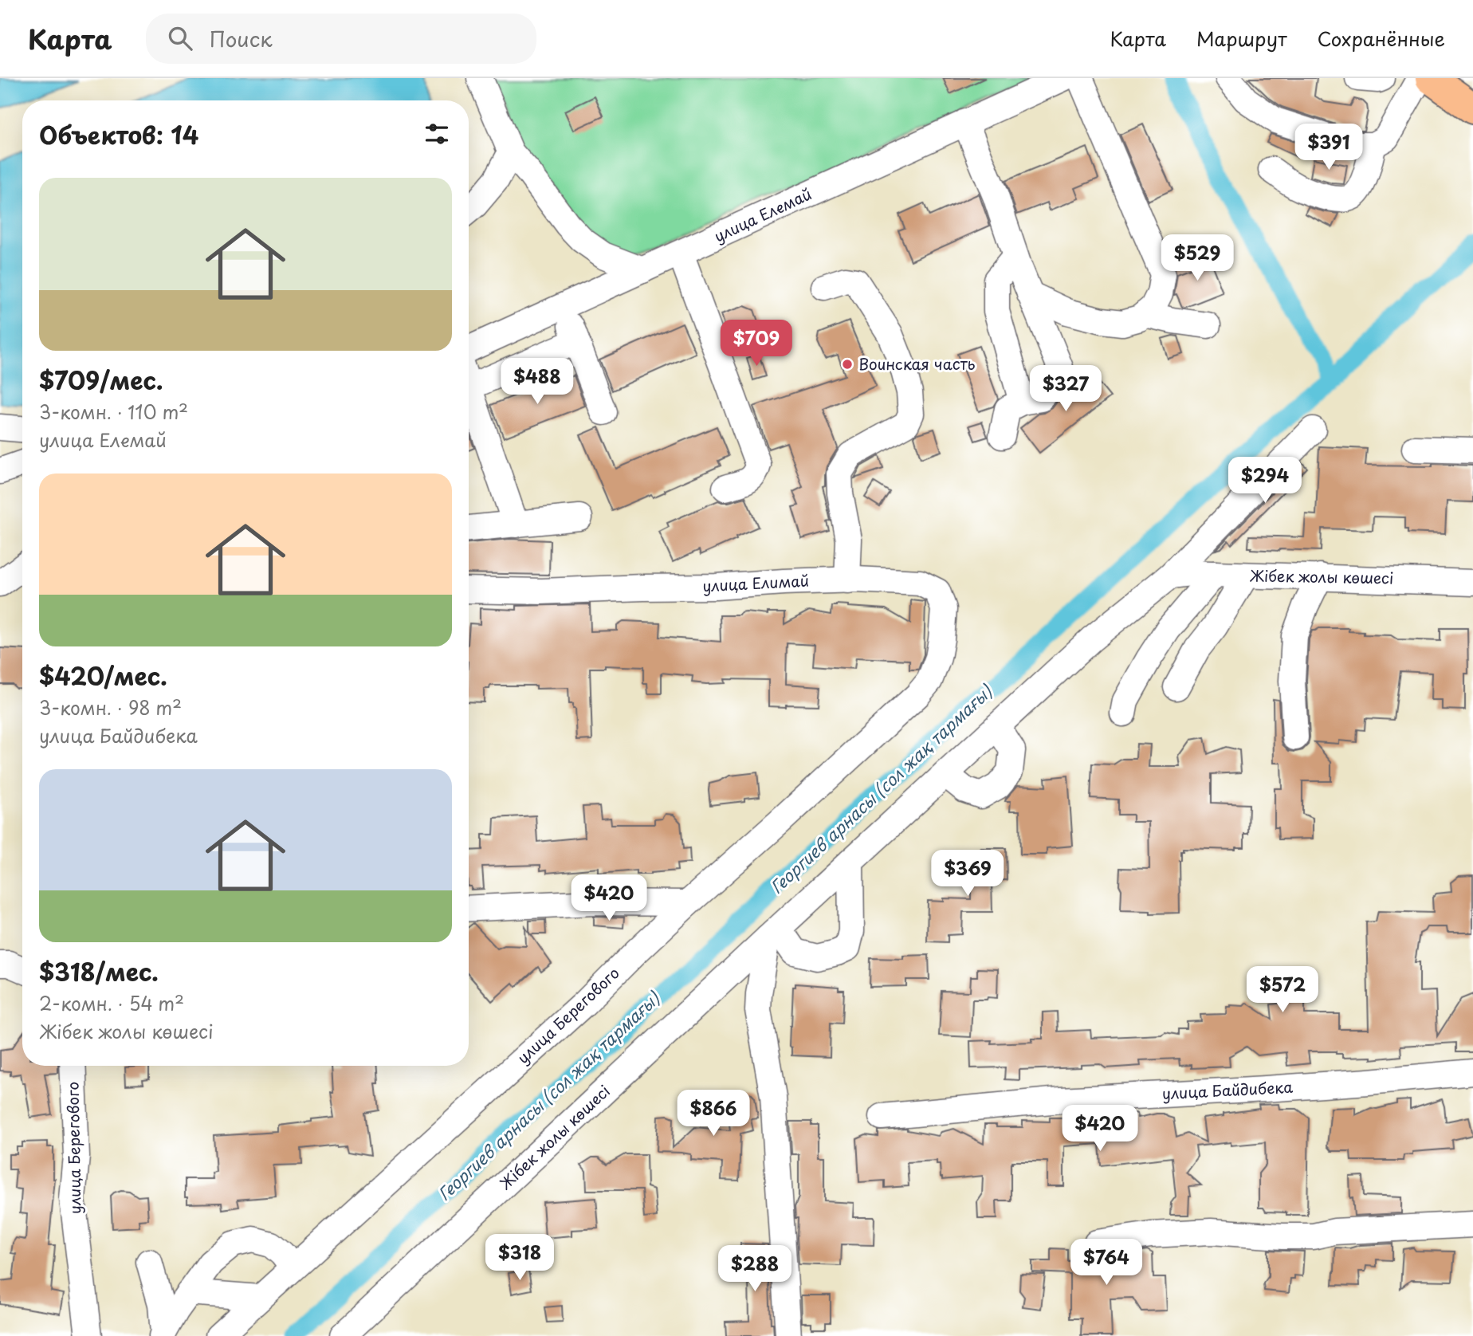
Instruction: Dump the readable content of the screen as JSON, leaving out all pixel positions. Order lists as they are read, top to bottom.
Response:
{
  "streets": {
    "street": [
      "улица Елемай",
      "Жібек жолы көшесі",
      "улица Елимай",
      "улица Берегового",
      "улица Байдибека"
    ]
  },
  "crossings": [
    ["улица Елимай", "улица Берегового"]
  ],
  "water": ["Георгиев арнасы (сол жақ тармағы)"],
  "places": ["Воинская часть"],
  "page": {
    "header": "Карта",
    "search": "Поиск",
    "nav": ["Карта", "Маршрут", "Сохранённые"],
    "heading": "Объектов: 14",
    "price": [
      "$391",
      "$529",
      "$709",
      "$488",
      "$327",
      "$294",
      "$369",
      "$420",
      "$572",
      "$866",
      "$420",
      "$318",
      "$764",
      "$288"
    ],
    "list": [
      {
        "name": "$709/мес.",
        "note": "3-комн. · 110 m² · улица Елемай"
      },
      {
        "name": "$420/мес.",
        "note": "3-комн. · 98 m² · улица Байдибека"
      },
      {
        "name": "$318/мес.",
        "note": "2-комн. · 54 m² · Жібек жолы көшесі"
      }
    ]
  }
}
